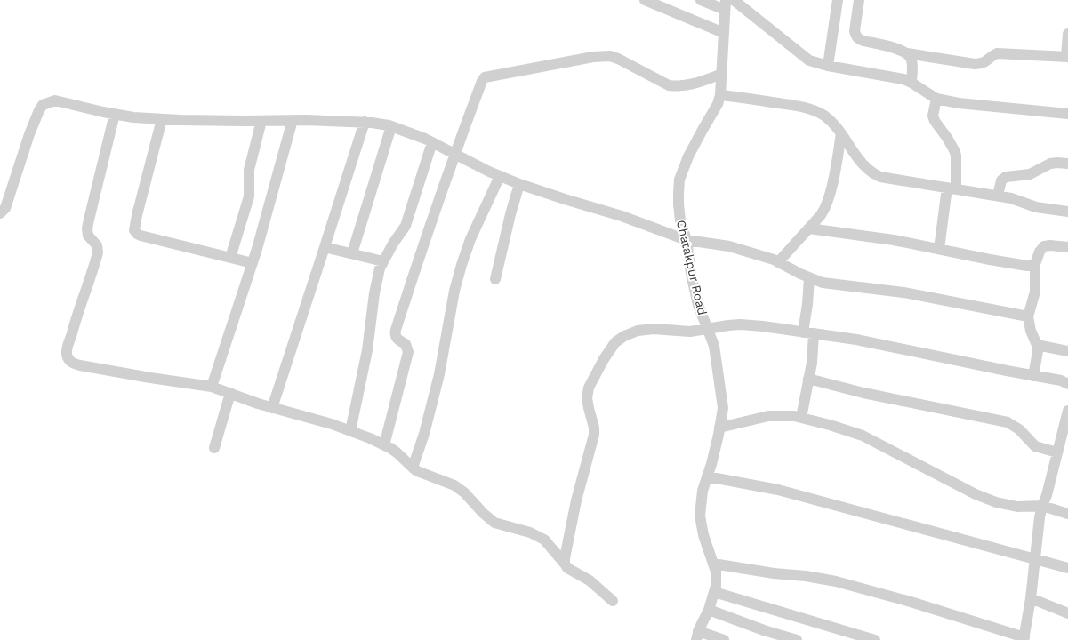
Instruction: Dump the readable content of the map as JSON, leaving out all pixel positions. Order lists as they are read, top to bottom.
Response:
{
  "streets": {
    "street": ["Chatakpur Road"]
  }
}
